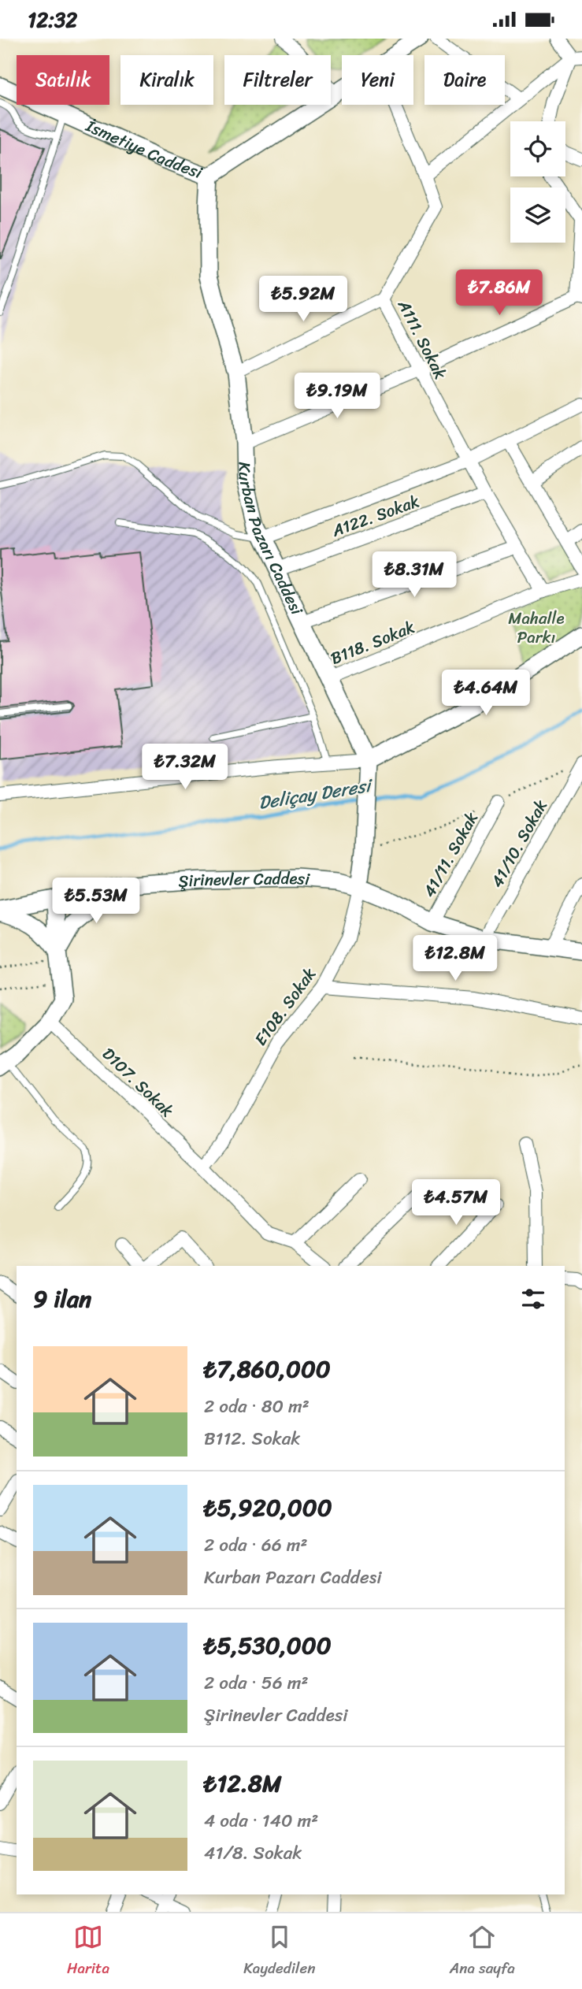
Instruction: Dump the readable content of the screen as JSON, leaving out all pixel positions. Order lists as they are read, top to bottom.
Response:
{
  "streets": {
    "main road": ["İsmetiye Caddesi", "Kurban Pazarı Caddesi", "Şirinevler Caddesi"],
    "street": [
      "A111. Sokak",
      "A122. Sokak",
      "B118. Sokak",
      "41/10. Sokak",
      "41/11. Sokak",
      "E108. Sokak",
      "D107. Sokak"
    ]
  },
  "crossings": [
    ["İsmetiye Caddesi", "Kurban Pazarı Caddesi"],
    ["A111. Sokak", "A122. Sokak"],
    ["A111. Sokak", "B118. Sokak"],
    ["A122. Sokak", "Kurban Pazarı Caddesi"],
    ["Kurban Pazarı Caddesi", "B118. Sokak"],
    ["Kurban Pazarı Caddesi", "Şirinevler Caddesi"],
    ["Kurban Pazarı Caddesi", "E108. Sokak"],
    ["41/10. Sokak", "Şirinevler Caddesi"],
    ["41/11. Sokak", "Şirinevler Caddesi"],
    ["Şirinevler Caddesi", "E108. Sokak"],
    ["E108. Sokak", "D107. Sokak"]
  ],
  "water": ["Deliçay Deresi"],
  "parks": ["Mahalle Parkı"],
  "page": {
    "status": "12:32",
    "chip": [
      "Satılık",
      "Kiralık",
      "Filtreler",
      "Yeni",
      "Daire"
    ],
    "price": [
      "₺7.86M",
      "₺5.92M",
      "₺9.19M",
      "₺8.31M",
      "₺4.64M",
      "₺7.32M",
      "₺5.53M",
      "₺12.8M",
      "₺4.57M"
    ],
    "heading": "9 ilan",
    "list": [
      {
        "name": "₺7,860,000",
        "note": "2 oda · 80 m² · B112. Sokak"
      },
      {
        "name": "₺5,920,000",
        "note": "2 oda · 66 m² · Kurban Pazarı Caddesi"
      },
      {
        "name": "₺5,530,000",
        "note": "2 oda · 56 m² · Şirinevler Caddesi"
      },
      {
        "name": "₺12.8M",
        "note": "4 oda · 140 m² · 41/8. Sokak"
      }
    ],
    "tabs": ["Harita", "Kaydedilen", "Ana sayfa"]
  }
}
